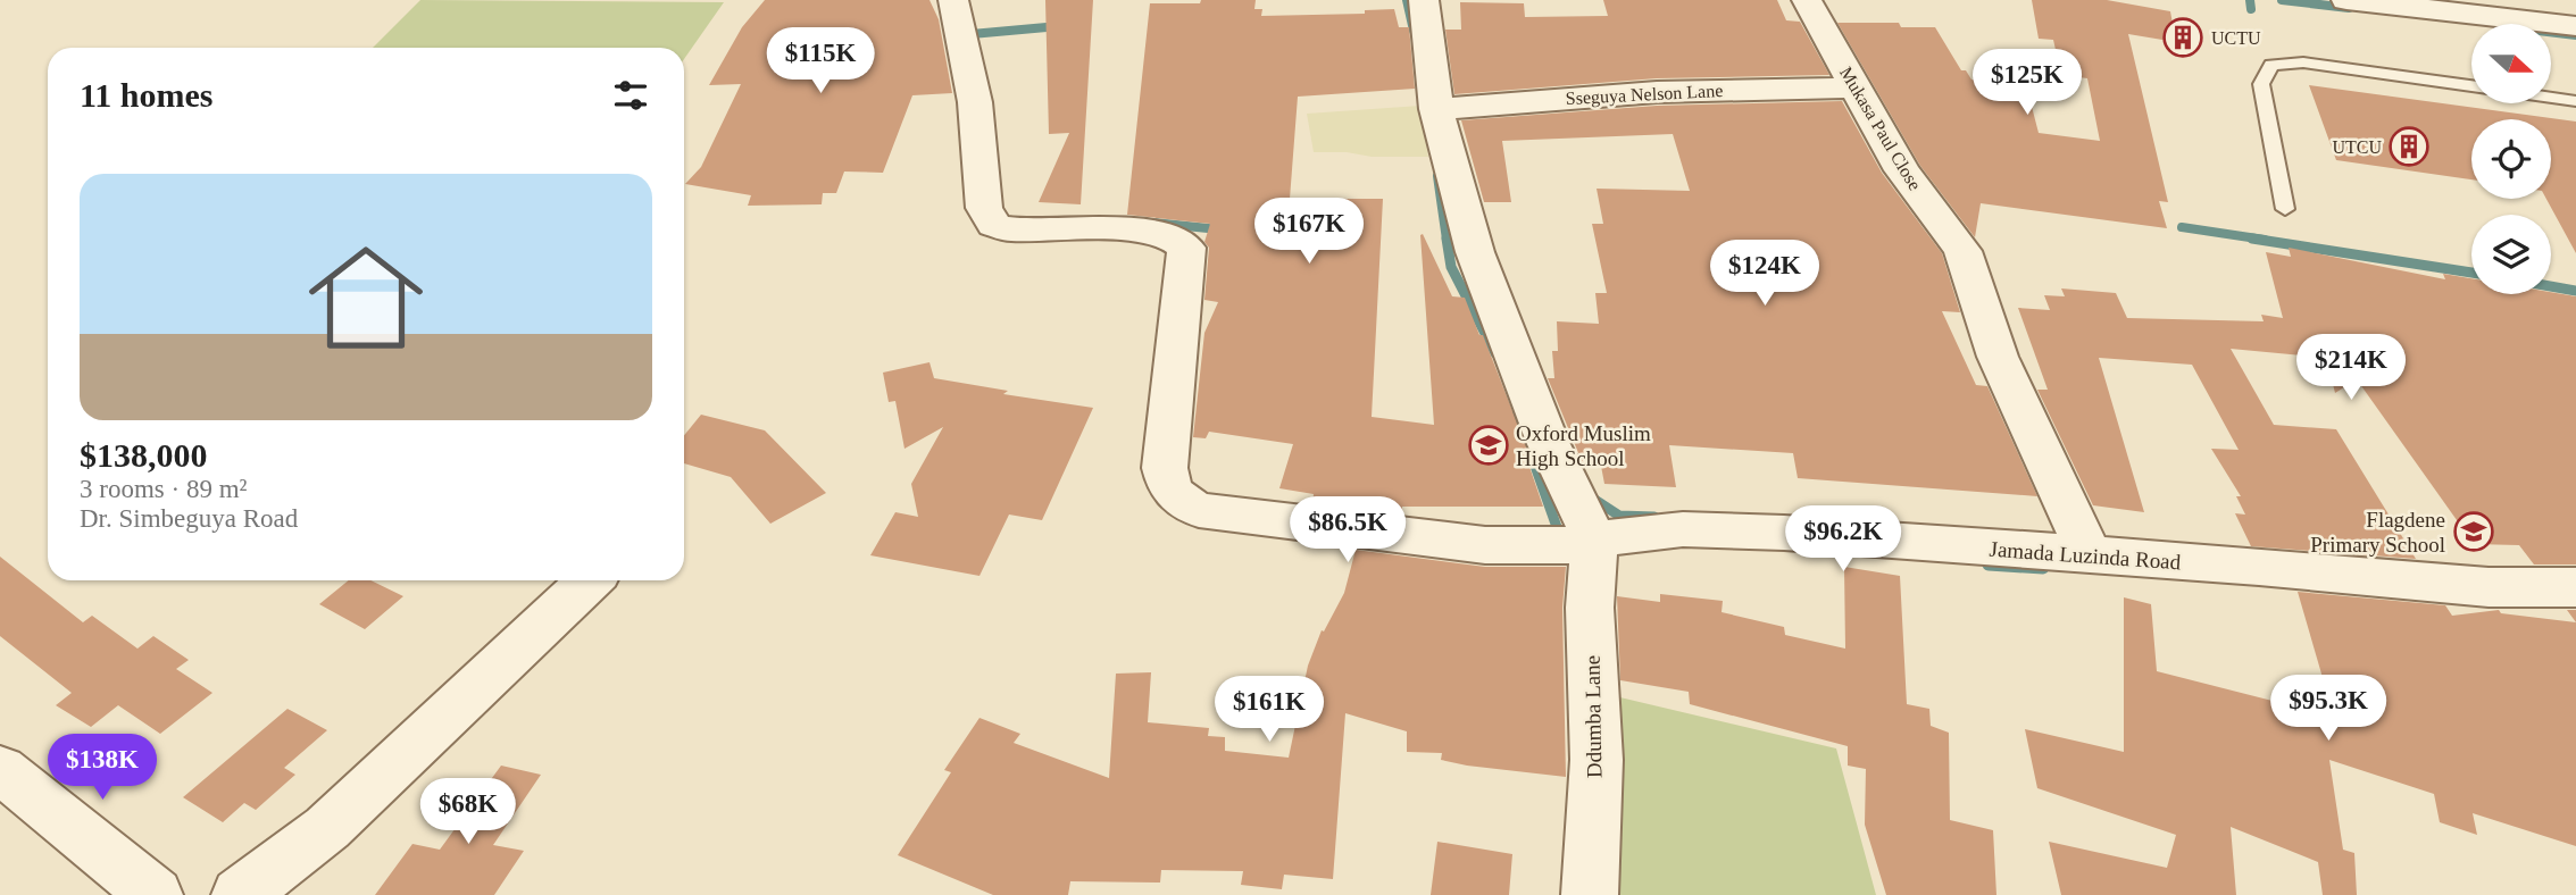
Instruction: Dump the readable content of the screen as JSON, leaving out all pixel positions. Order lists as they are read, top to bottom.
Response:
{
  "streets": {
    "street": [
      "Sseguya Nelson Lane",
      "Mukasa Paul Close",
      "Jamada Luzinda Road",
      "Ddumba Lane"
    ]
  },
  "crossings": [
    ["Sseguya Nelson Lane", "Mukasa Paul Close"],
    ["Mukasa Paul Close", "Jamada Luzinda Road"],
    ["Jamada Luzinda Road", "Ddumba Lane"]
  ],
  "places": {
    "building": ["UCTU", "UTCU"],
    "school or university": ["Oxford Muslim High School", "Flagdene Primary School"]
  },
  "north": "right",
  "page": {
    "price": [
      "$115K",
      "$125K",
      "$167K",
      "$124K",
      "$214K",
      "$86.5K",
      "$96.2K",
      "$95.3K",
      "$161K",
      "$138K",
      "$68K"
    ],
    "heading": "11 homes",
    "list": [
      {
        "name": "$138,000",
        "note": "3 rooms · 89 m² · Dr. Simbeguya Road"
      }
    ]
  }
}
